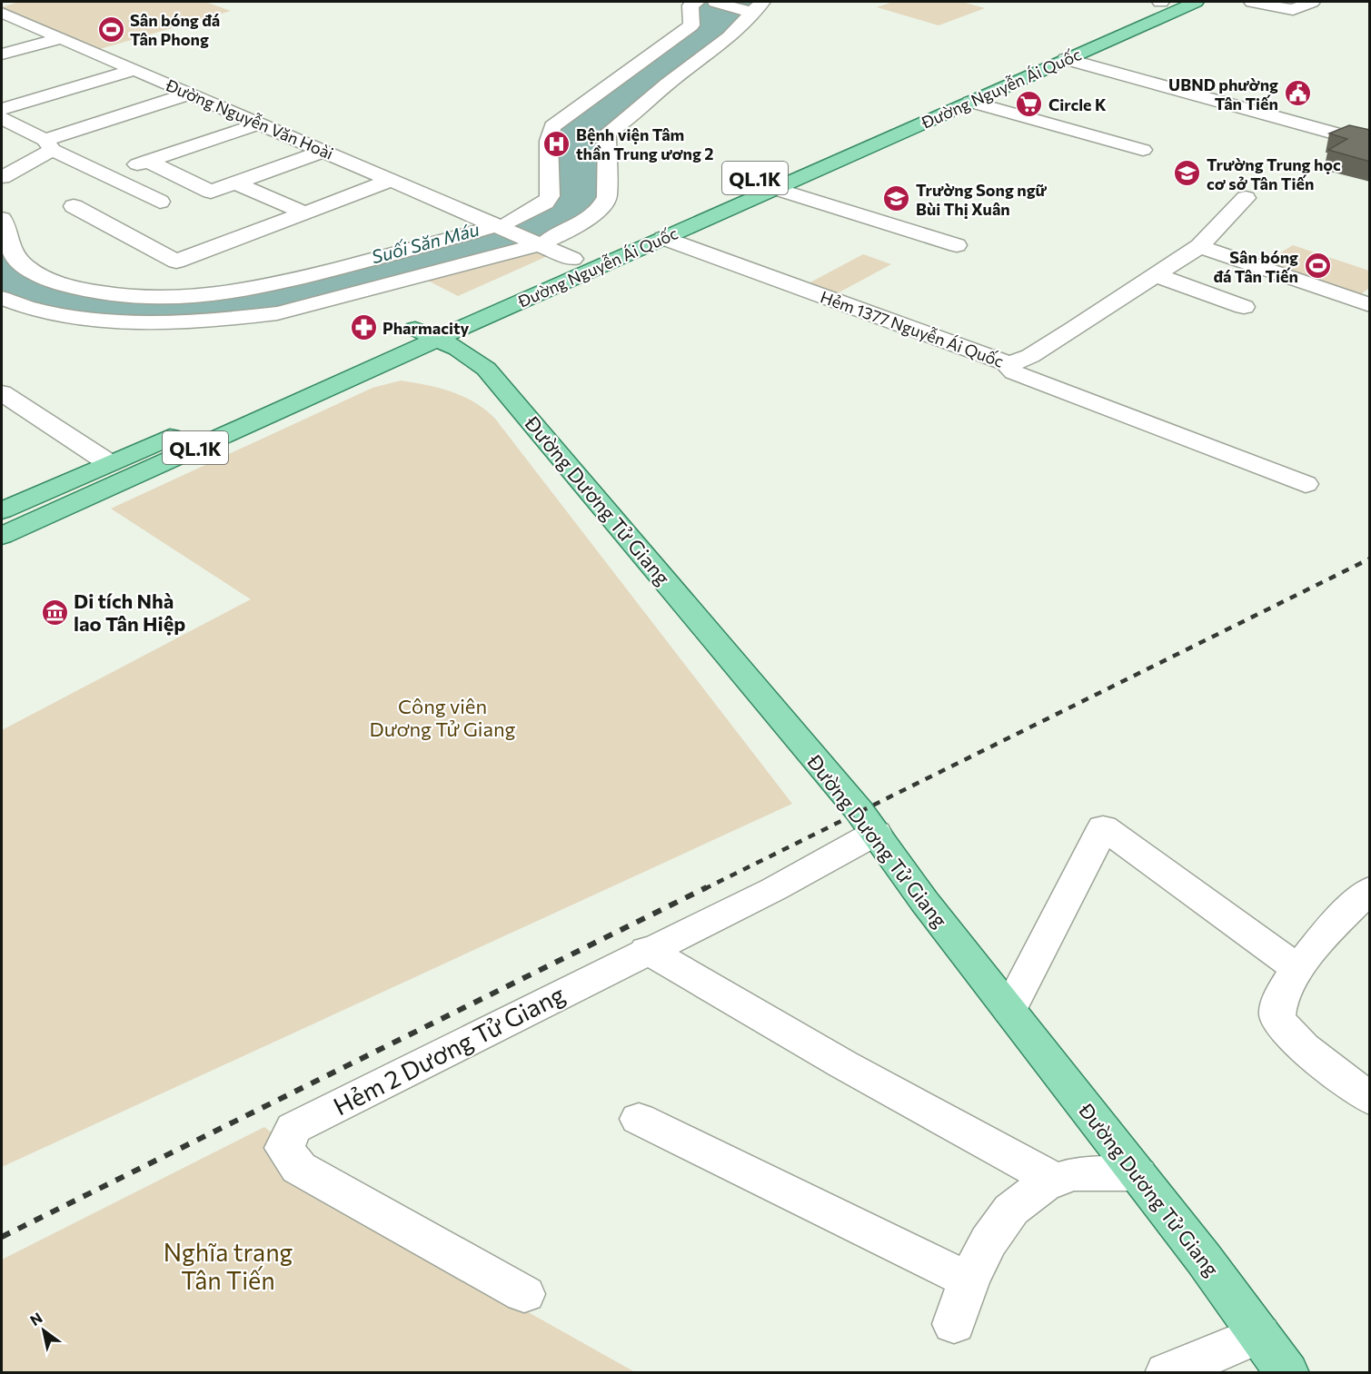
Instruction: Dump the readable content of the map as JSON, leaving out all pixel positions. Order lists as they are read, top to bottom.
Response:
{
  "streets": {
    "main road": ["Đường Nguyễn Ái Quốc", "QL.1K", "Đường Dương Tử Giang"],
    "street": ["Đường Nguyễn Văn Hoài", "Hẻm 1377 Nguyễn Ái Quốc", "Hẻm 2 Dương Tử Giang"]
  },
  "crossings": [
    ["Đường Nguyễn Ái Quốc", "Hẻm 1377 Nguyễn Ái Quốc"],
    ["Đường Nguyễn Ái Quốc", "Đường Dương Tử Giang"],
    ["Đường Dương Tử Giang", "Hẻm 2 Dương Tử Giang"]
  ],
  "water": ["Suối Săn Máu"],
  "parks": ["Công viên Dương Tử Giang", "Nghĩa trang Tân Tiến"],
  "places": {
    "sports": ["Sân bóng đá Tân Phong", "Sân bóng đá Tân Tiến"],
    "public building": ["UBND phường Tân Tiến"],
    "supermarket": ["Circle K"],
    "hospital": ["Bệnh viện Tâm thần Trung ương 2"],
    "school or university": ["Trường Trung học cơ sở Tân Tiến", "Trường Song ngữ Bùi Thị Xuân"],
    "pharmacy": ["Pharmacity"],
    "museum": ["Di tích Nhà lao Tân Hiệp"]
  },
  "north": "top left"
}
